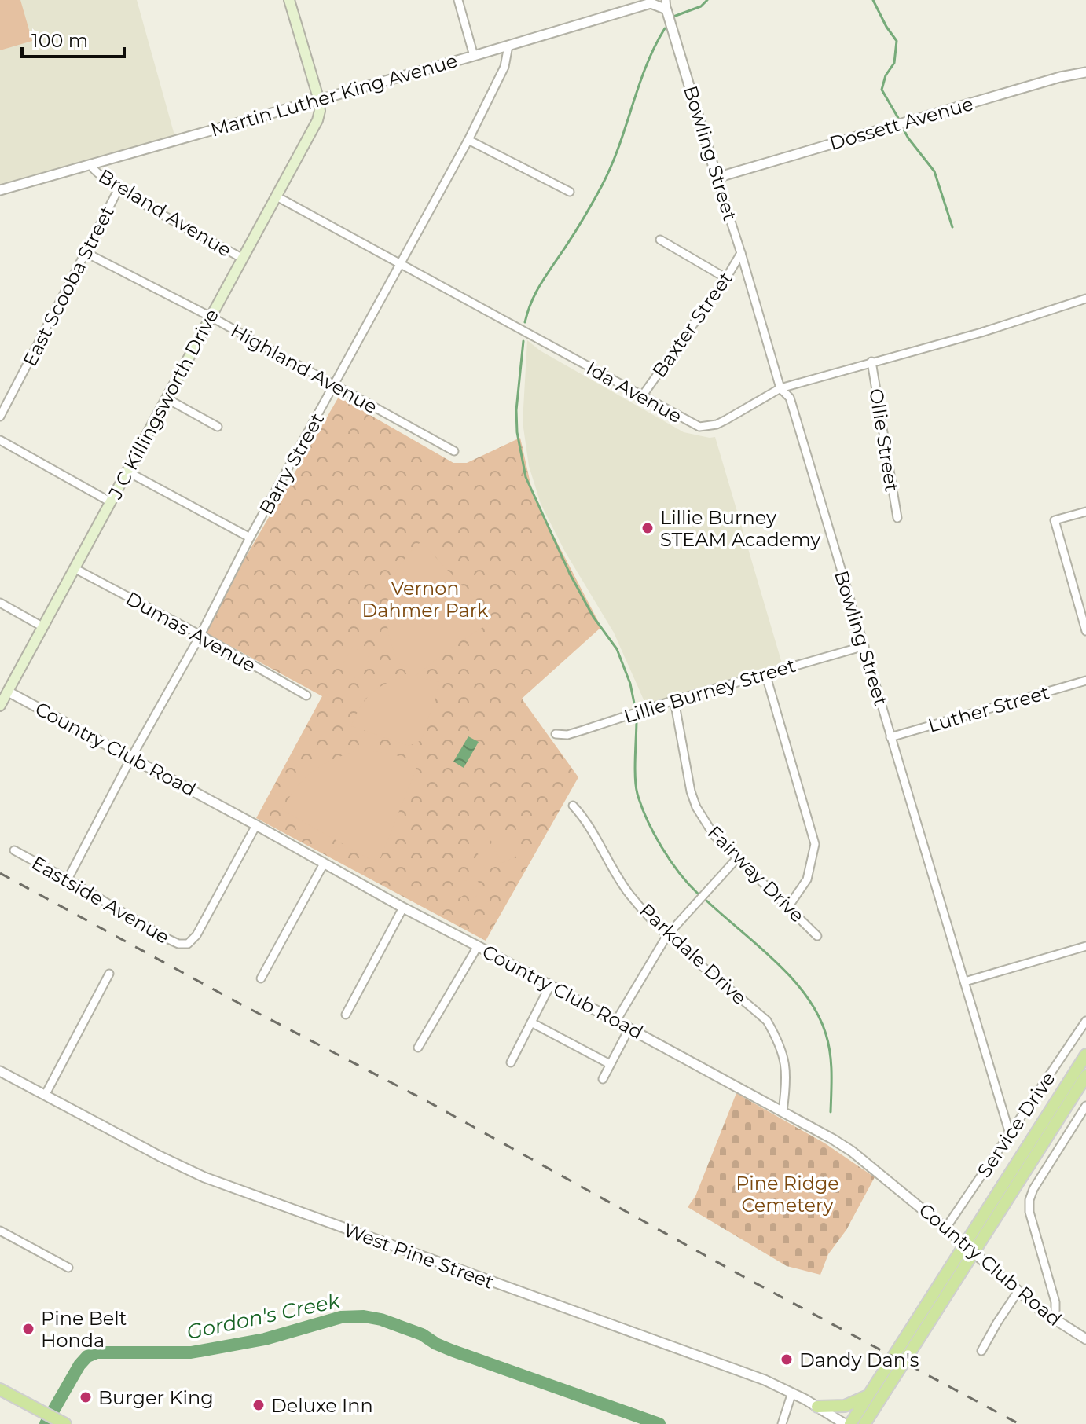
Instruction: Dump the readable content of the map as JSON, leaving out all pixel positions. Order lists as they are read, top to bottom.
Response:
{
  "streets": {
    "main road": ["J C Killingsworth Drive"],
    "street": [
      "Martin Luther King Avenue",
      "Dossett Avenue",
      "Bowling Street",
      "Breland Avenue",
      "East Scooba Street",
      "Baxter Street",
      "Highland Avenue",
      "Ida Avenue",
      "Ollie Street",
      "Barry Street",
      "Dumas Avenue",
      "Lillie Burney Street",
      "Luther Street",
      "Country Club Road",
      "Fairway Drive",
      "Eastside Avenue",
      "Parkdale Drive",
      "Service Drive",
      "West Pine Street"
    ]
  },
  "crossings": [
    ["Martin Luther King Avenue", "Bowling Street"],
    ["Martin Luther King Avenue", "Breland Avenue"],
    ["Martin Luther King Avenue", "J C Killingsworth Drive"],
    ["Martin Luther King Avenue", "Barry Street"],
    ["Dossett Avenue", "Bowling Street"],
    ["Bowling Street", "Baxter Street"],
    ["Bowling Street", "Ida Avenue"],
    ["Bowling Street", "Lillie Burney Street"],
    ["Bowling Street", "Luther Street"],
    ["Bowling Street", "Service Drive"],
    ["Breland Avenue", "East Scooba Street"],
    ["Breland Avenue", "J C Killingsworth Drive"],
    ["East Scooba Street", "Highland Avenue"],
    ["Baxter Street", "Ida Avenue"],
    ["Highland Avenue", "J C Killingsworth Drive"],
    ["Highland Avenue", "Barry Street"],
    ["Ida Avenue", "J C Killingsworth Drive"],
    ["Ida Avenue", "Ollie Street"],
    ["Ida Avenue", "Barry Street"],
    ["J C Killingsworth Drive", "Dumas Avenue"],
    ["J C Killingsworth Drive", "Country Club Road"],
    ["Barry Street", "Dumas Avenue"],
    ["Barry Street", "Country Club Road"],
    ["Barry Street", "Eastside Avenue"],
    ["Lillie Burney Street", "Fairway Drive"],
    ["Country Club Road", "Eastside Avenue"],
    ["Country Club Road", "Parkdale Drive"],
    ["Country Club Road", "Service Drive"]
  ],
  "water": ["Gordon's Creek"],
  "parks": ["Vernon Dahmer Park", "Pine Ridge Cemetery"],
  "places": [
    "Lillie Burney STEAM Academy",
    "Pine Belt Honda",
    "Dandy Dan's",
    "Burger King",
    "Deluxe Inn"
  ],
  "scale_bar": "100 m"
}
